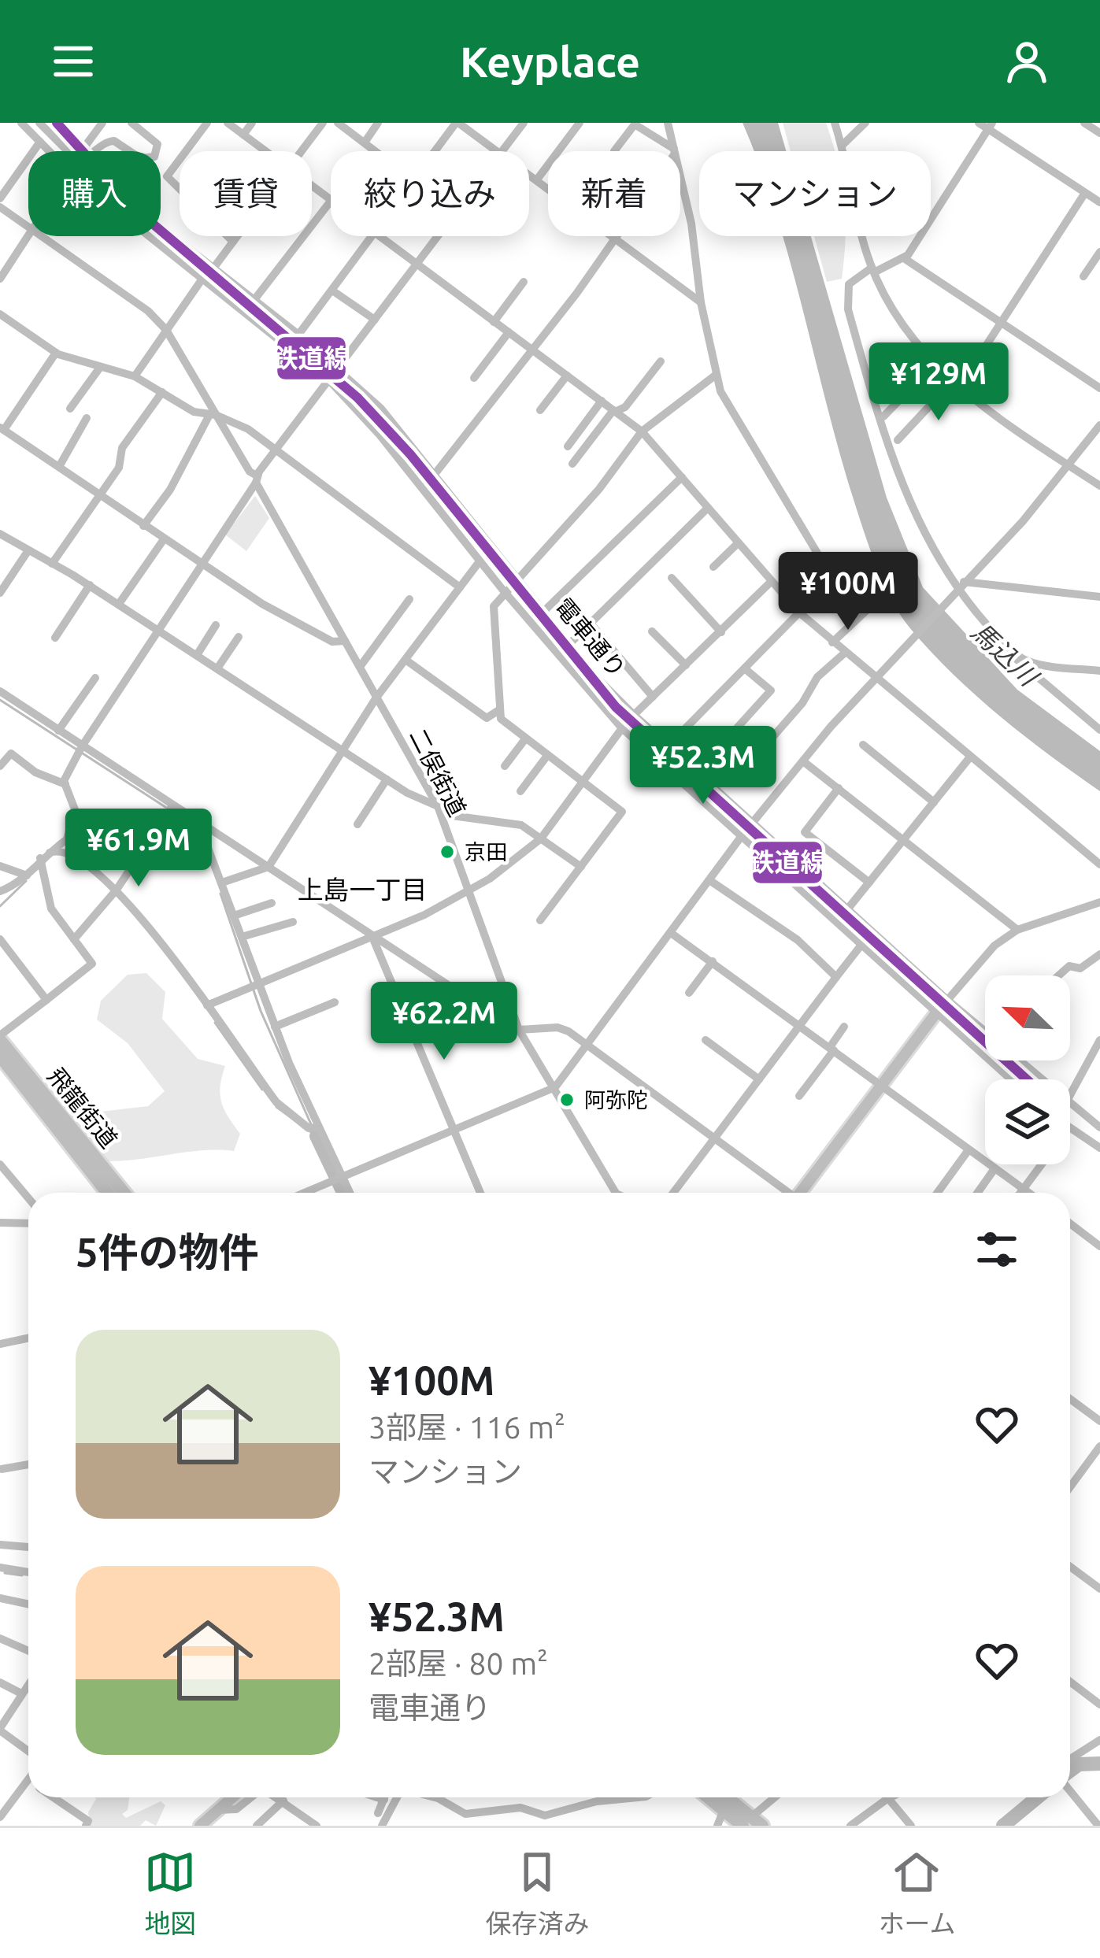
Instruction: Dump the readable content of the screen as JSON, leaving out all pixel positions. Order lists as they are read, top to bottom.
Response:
{
  "streets": {
    "highway": ["飛龍街道"],
    "street": ["電車通り", "二俣街道"]
  },
  "districts": ["上島一丁目"],
  "water": ["馬込川"],
  "places": ["京田", "阿弥陀"],
  "lines": ["transit line 鉄道線"],
  "north": "top left",
  "page": {
    "header": "Keyplace",
    "chip": [
      "購入",
      "賃貸",
      "絞り込み",
      "新着",
      "マンション"
    ],
    "price": [
      "¥129M",
      "¥100M",
      "¥52.3M",
      "¥61.9M",
      "¥62.2M"
    ],
    "heading": "5件の物件",
    "list": [
      {
        "name": "¥100M",
        "note": "3部屋 · 116 m² · マンション"
      },
      {
        "name": "¥52.3M",
        "note": "2部屋 · 80 m² · 電車通り"
      }
    ],
    "tabs": ["地図", "保存済み", "ホーム"]
  }
}
